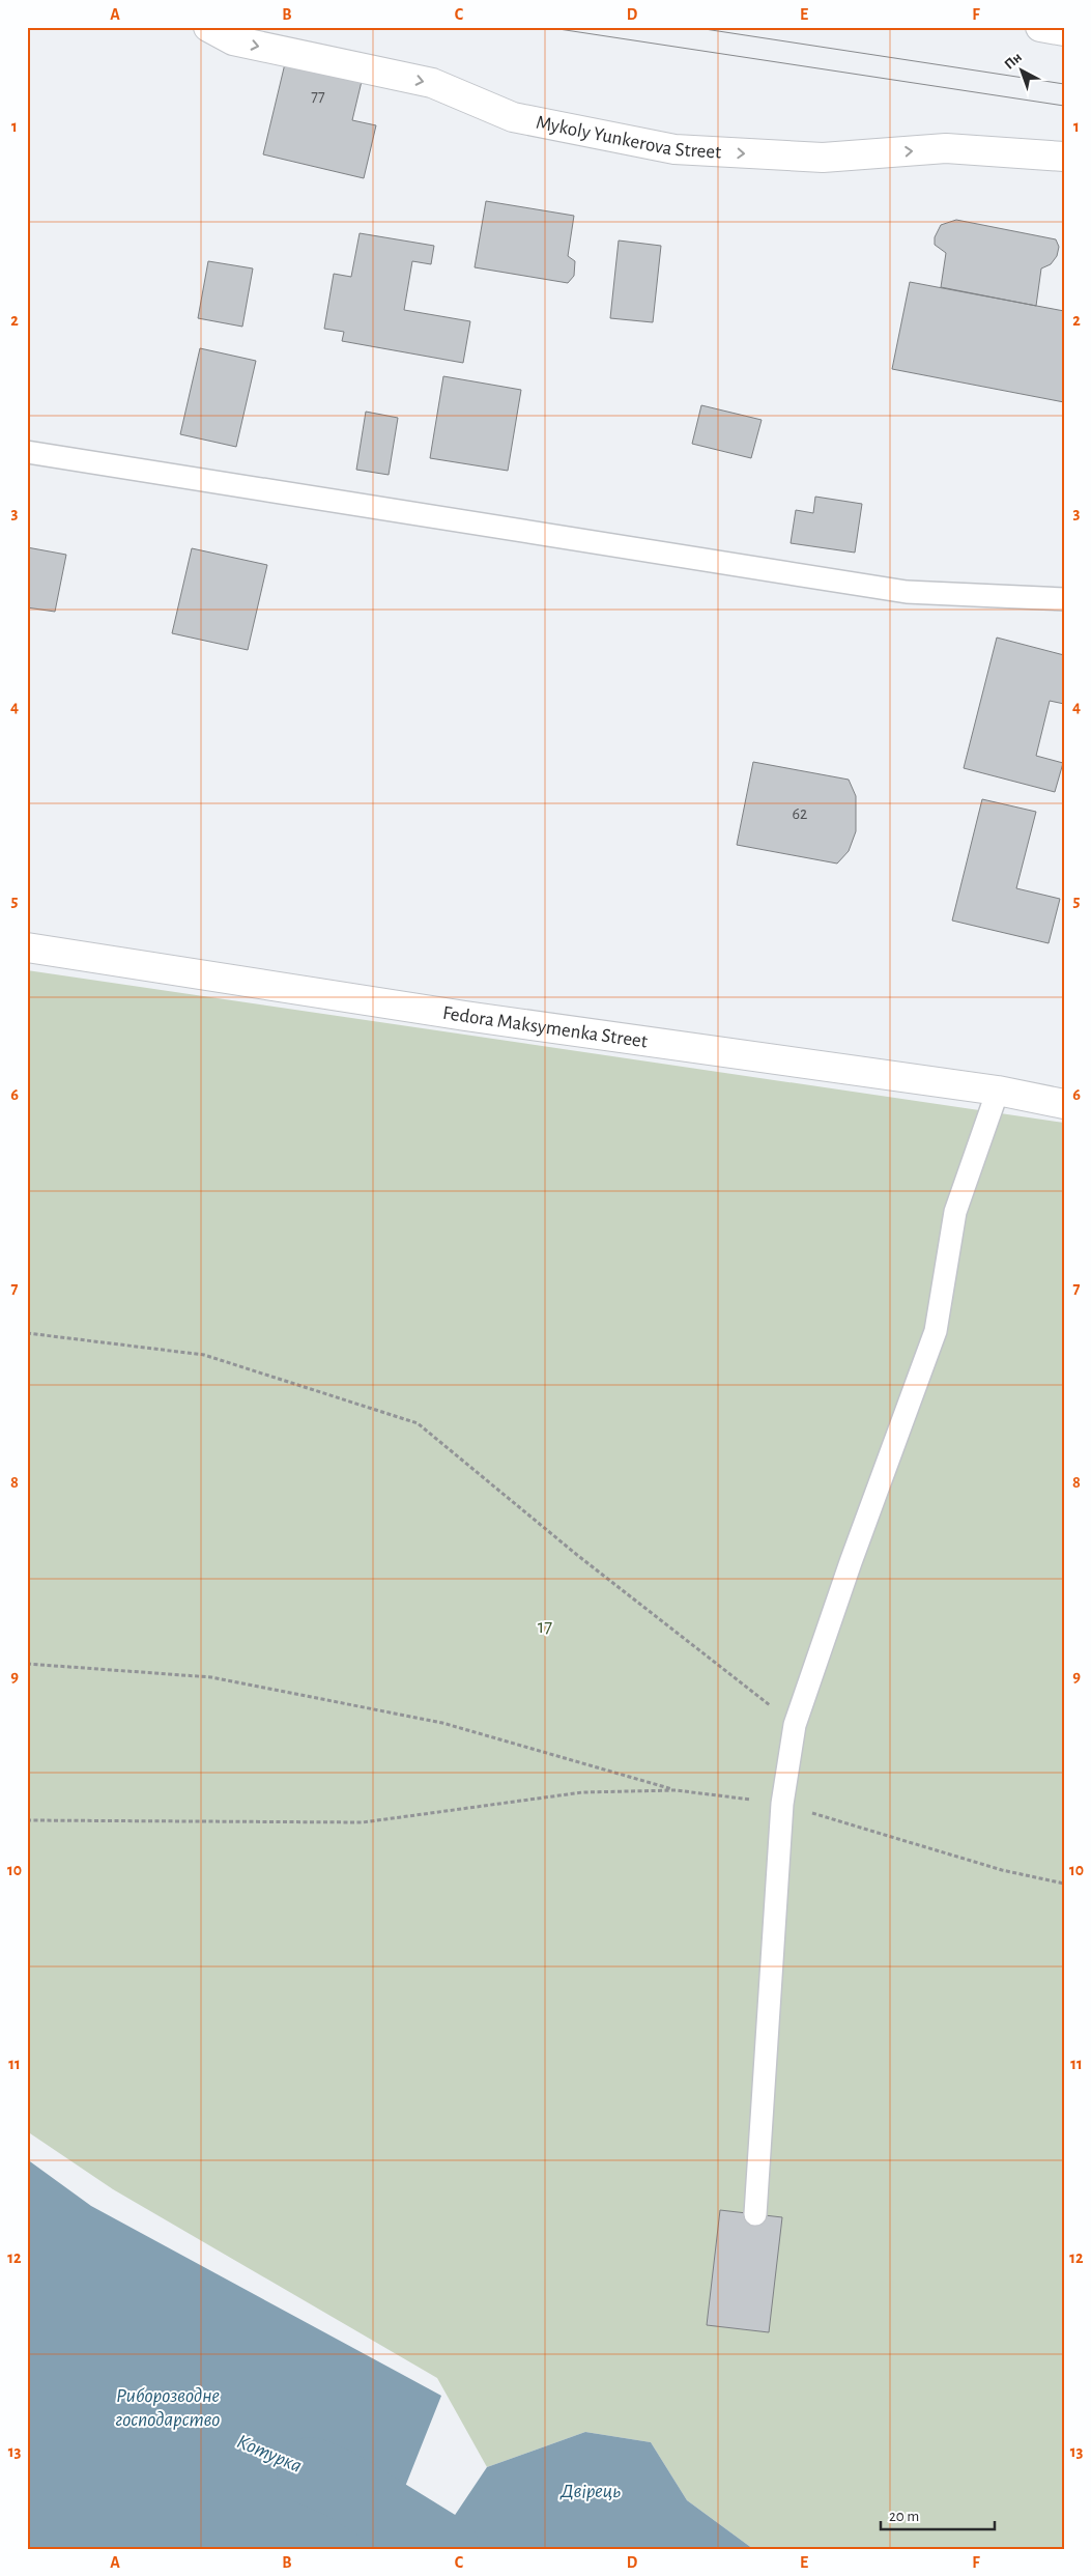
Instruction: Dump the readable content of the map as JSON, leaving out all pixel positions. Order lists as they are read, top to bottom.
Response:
{
  "streets": {
    "street": ["Mykoly Yunkerova Street", "Fedora Maksymenka Street"]
  },
  "one_way": ["Mykoly Yunkerova Street"],
  "water": ["Риборозводне господарство", "Котурка", "Двірець"],
  "parks": ["17"],
  "house_numbers": ["77", "62"],
  "scale_bar": "20 m",
  "north": "top left",
  "grid": {
    "columns": [
      "A",
      "B",
      "C",
      "D",
      "E",
      "F"
    ],
    "rows": [
      "1",
      "2",
      "3",
      "4",
      "5",
      "6",
      "7",
      "8",
      "9",
      "10",
      "11",
      "12",
      "13"
    ]
  }
}
